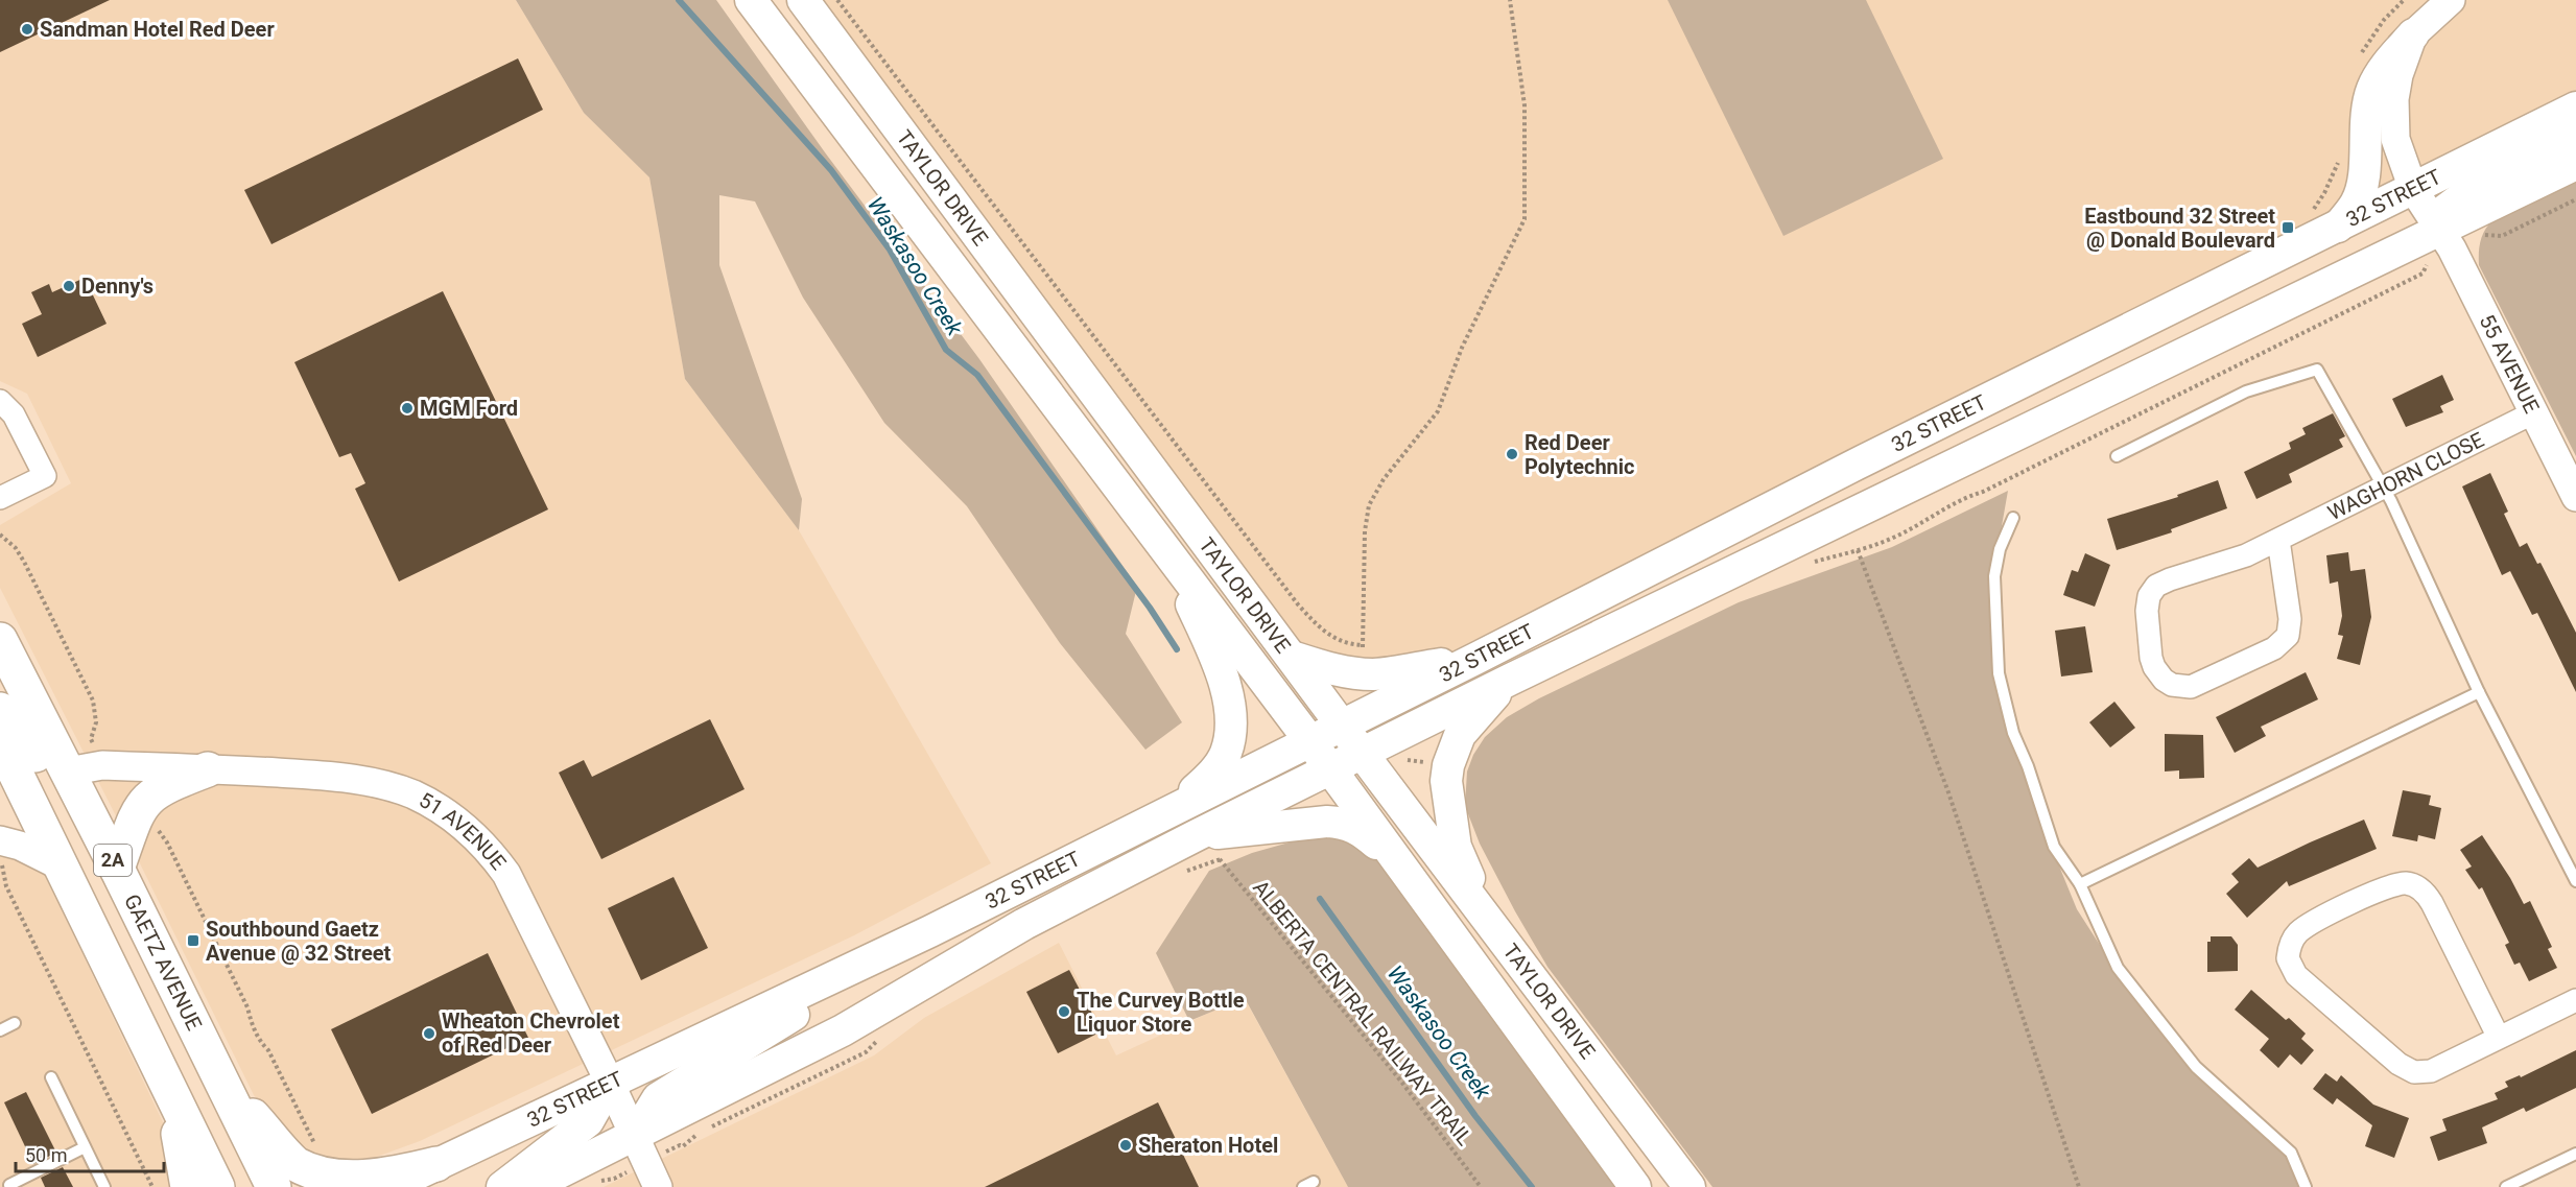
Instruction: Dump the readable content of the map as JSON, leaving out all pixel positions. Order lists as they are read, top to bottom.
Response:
{
  "streets": {
    "main road": [
      "TAYLOR DRIVE",
      "32 STREET",
      "2A",
      "GAETZ AVENUE"
    ],
    "street": ["55 AVENUE", "WAGHORN CLOSE", "51 AVENUE"],
    "path": ["ALBERTA CENTRAL RAILWAY TRAIL"]
  },
  "crossings": [
    ["TAYLOR DRIVE", "32 STREET"],
    ["32 STREET", "55 AVENUE"],
    ["32 STREET", "51 AVENUE"],
    ["55 AVENUE", "WAGHORN CLOSE"],
    ["51 AVENUE", "GAETZ AVENUE"]
  ],
  "water": ["Waskasoo Creek"],
  "places": {
    "other": [
      "Sandman Hotel Red Deer",
      "Denny's",
      "MGM Ford",
      "Red Deer Polytechnic",
      "The Curvey Bottle Liquor Store",
      "Wheaton Chevrolet of Red Deer",
      "Sheraton Hotel"
    ],
    "transit": ["Eastbound 32 Street @ Donald Boulevard", "Southbound Gaetz Avenue @ 32 Street"]
  },
  "scale_bar": "50 m"
}
